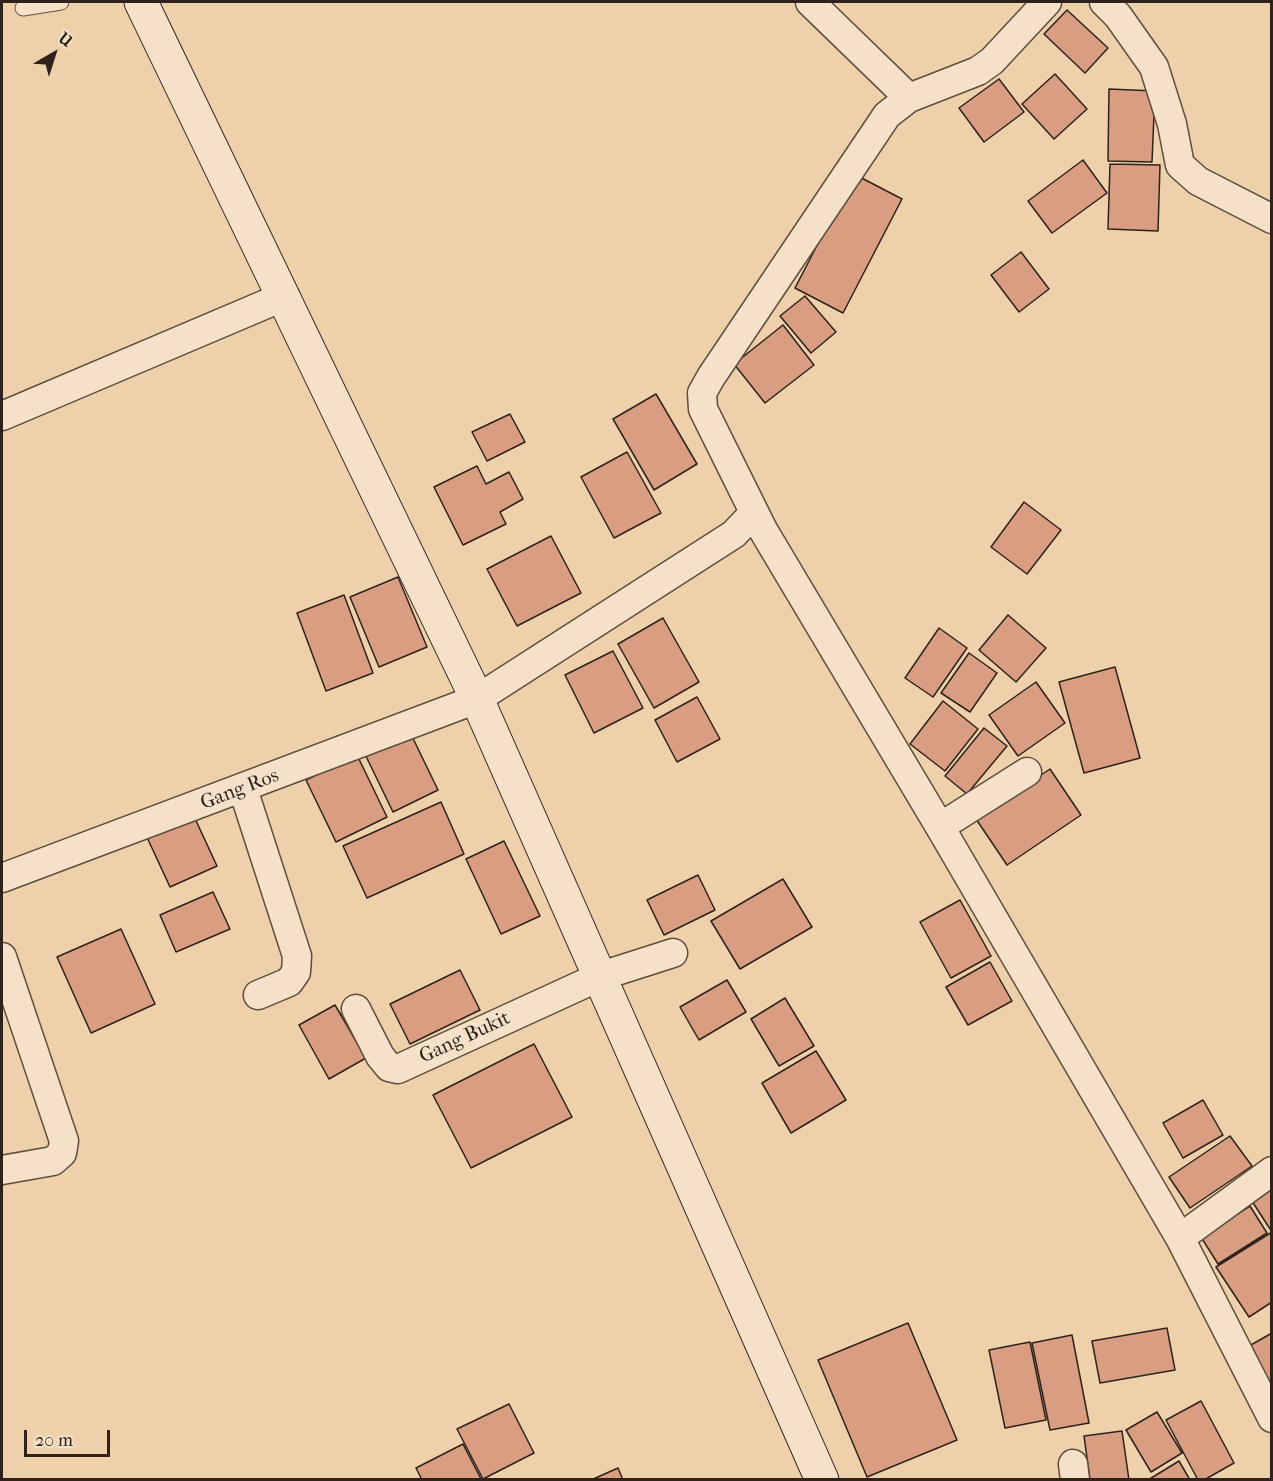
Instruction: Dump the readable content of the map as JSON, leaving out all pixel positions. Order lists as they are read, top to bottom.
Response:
{
  "streets": {
    "street": ["Gang Ros", "Gang Bukit"]
  },
  "scale_bar": "20 m",
  "north": "top right"
}
